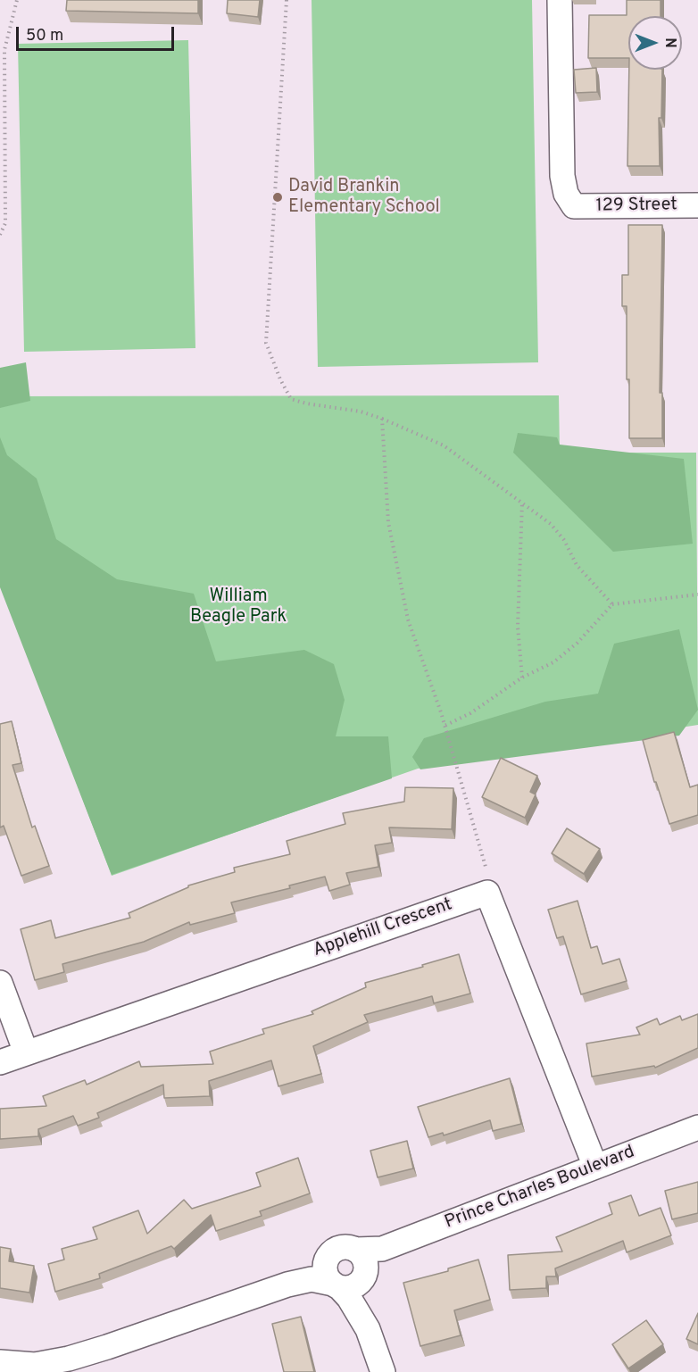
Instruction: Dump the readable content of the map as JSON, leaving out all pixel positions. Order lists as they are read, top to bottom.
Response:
{
  "streets": {
    "street": ["129 Street", "Applehill Crescent", "Prince Charles Boulevard"]
  },
  "crossings": [
    ["Applehill Crescent", "Prince Charles Boulevard"]
  ],
  "parks": ["William Beagle Park"],
  "places": ["David Brankin Elementary School"],
  "scale_bar": "50 m",
  "north": "right"
}
